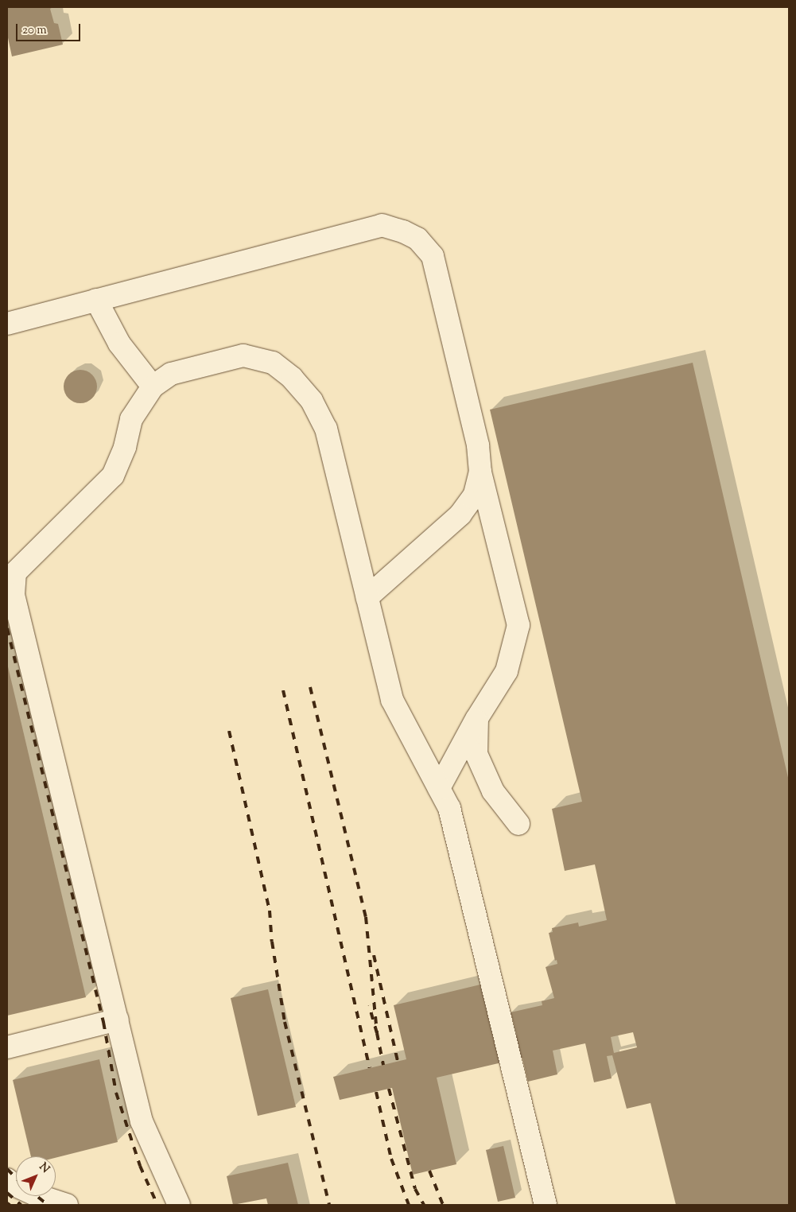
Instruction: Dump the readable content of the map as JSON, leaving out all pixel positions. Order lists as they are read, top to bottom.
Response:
{
  "scale_bar": "20 m",
  "north": "top right"
}
